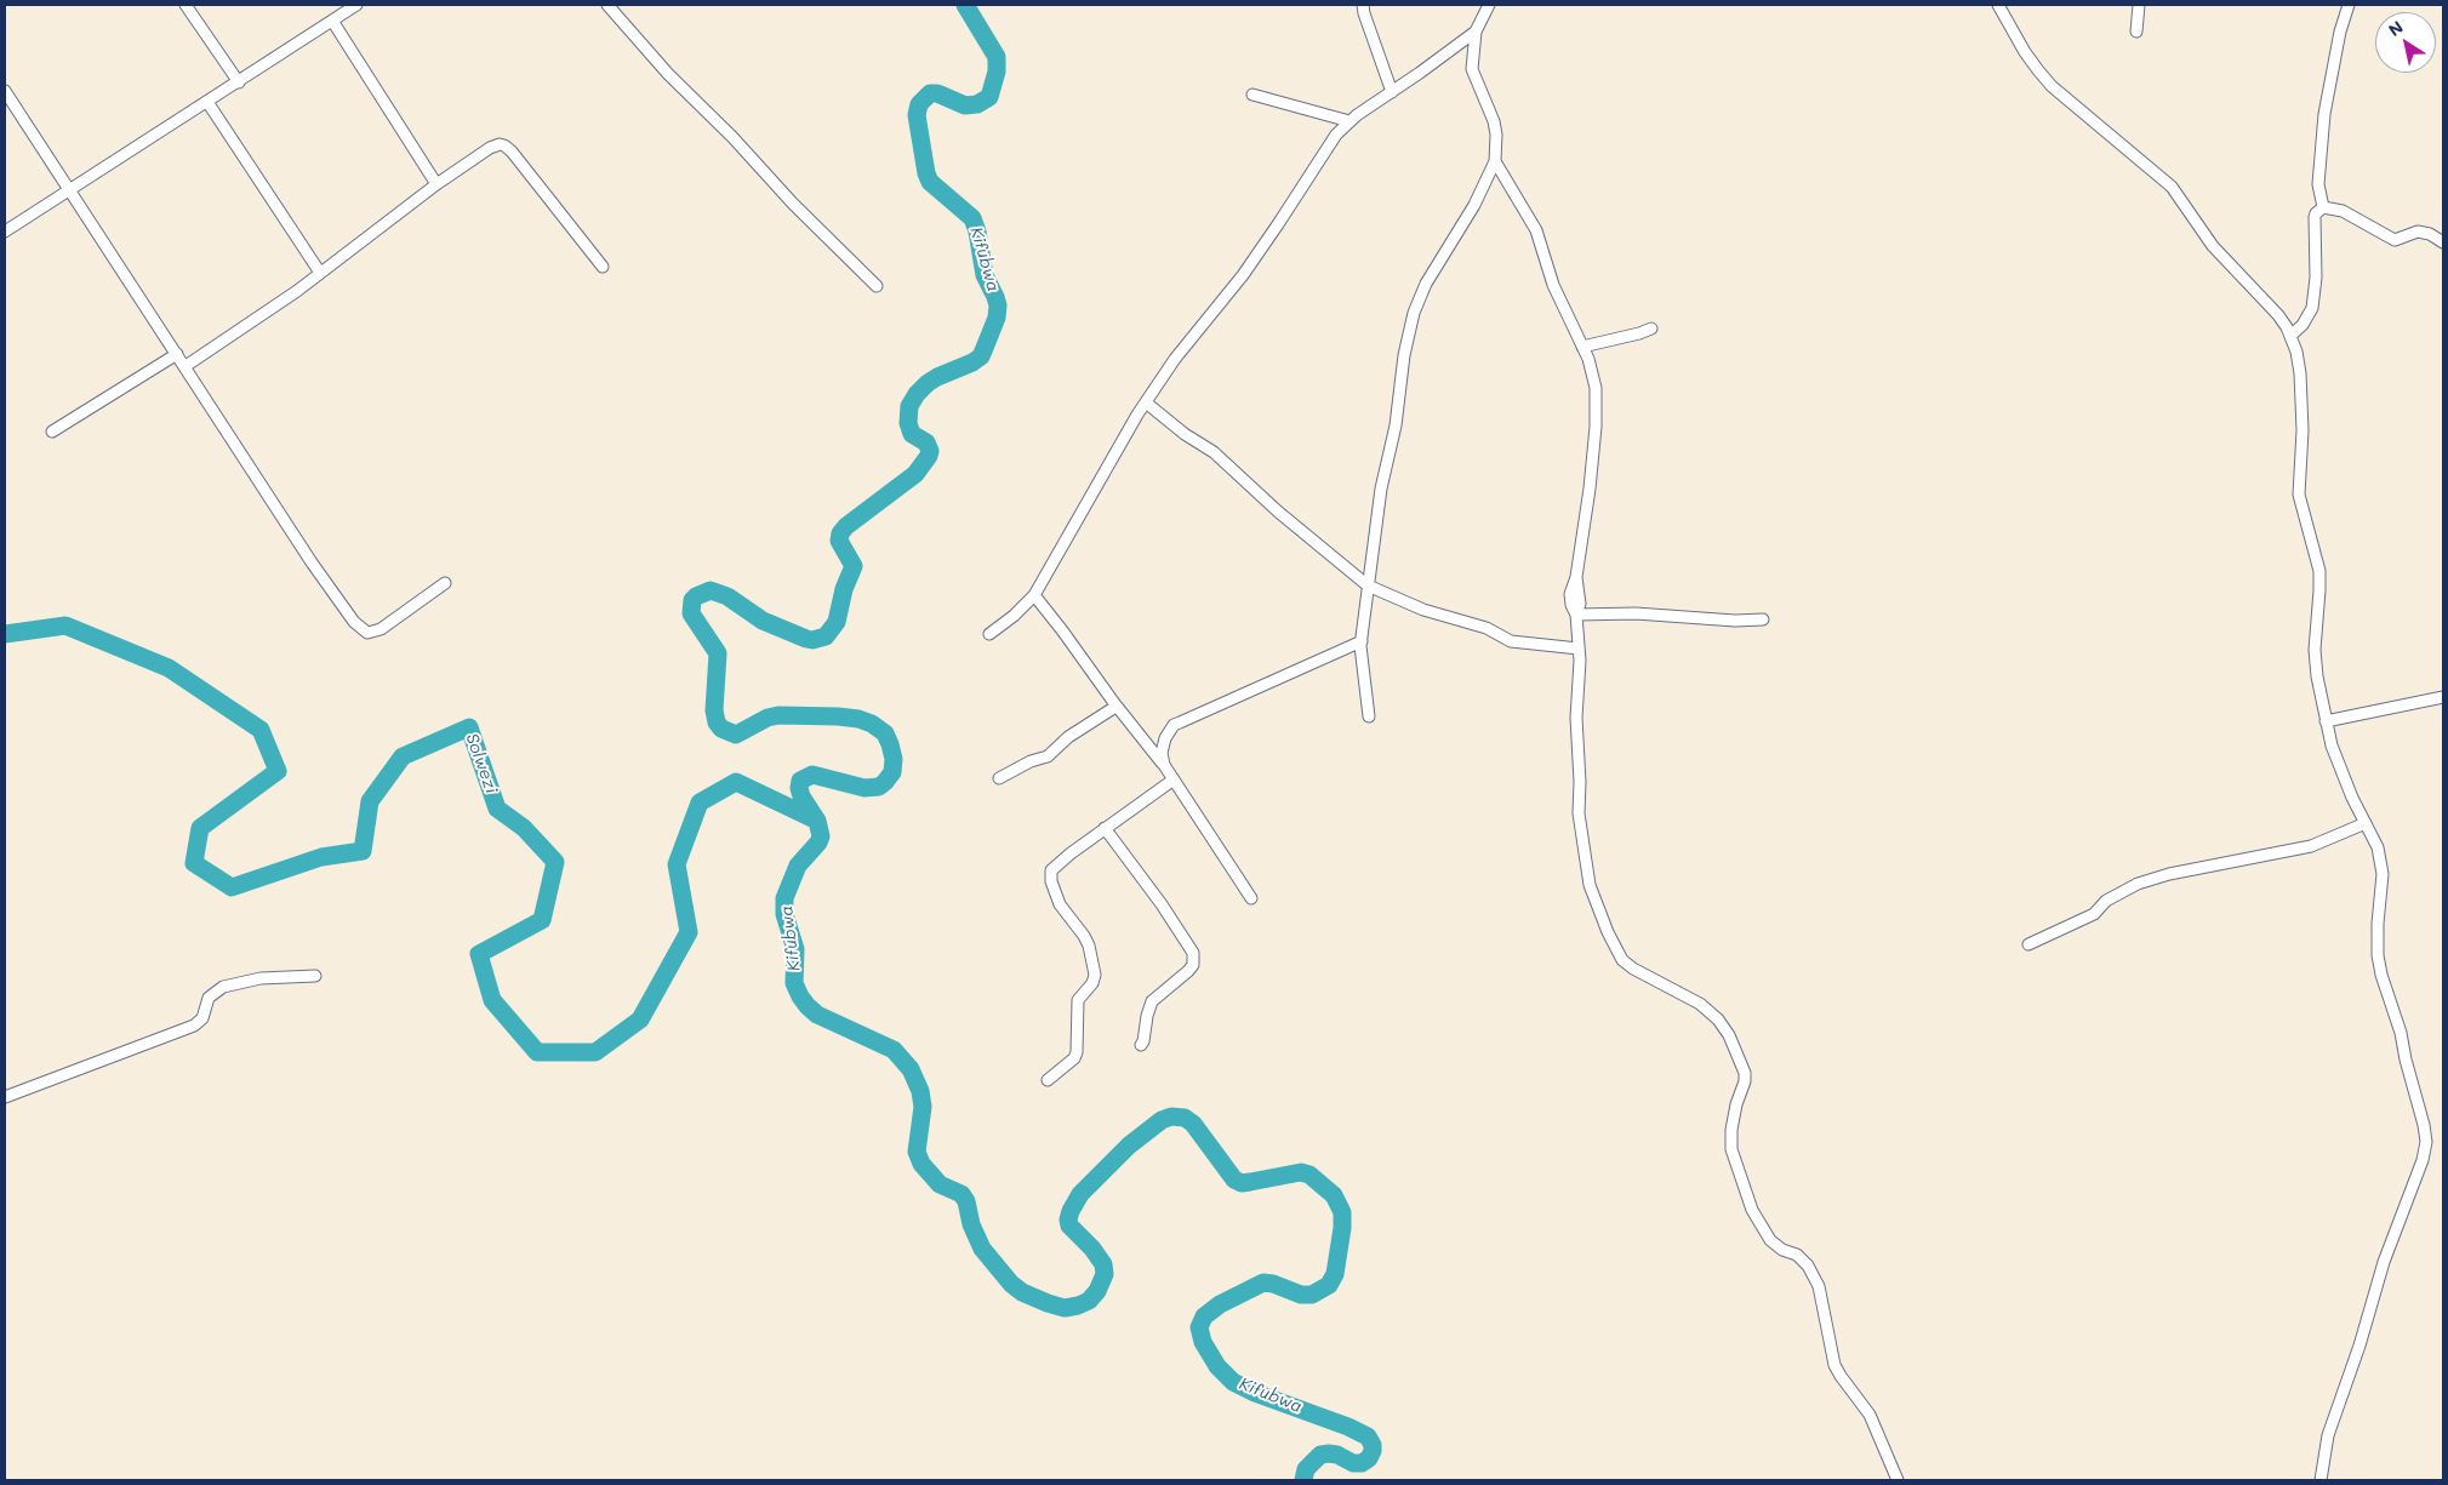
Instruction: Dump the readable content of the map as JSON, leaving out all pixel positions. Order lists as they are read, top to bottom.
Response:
{
  "water": ["Kifubwa", "Solwezi"],
  "north": "top left"
}
